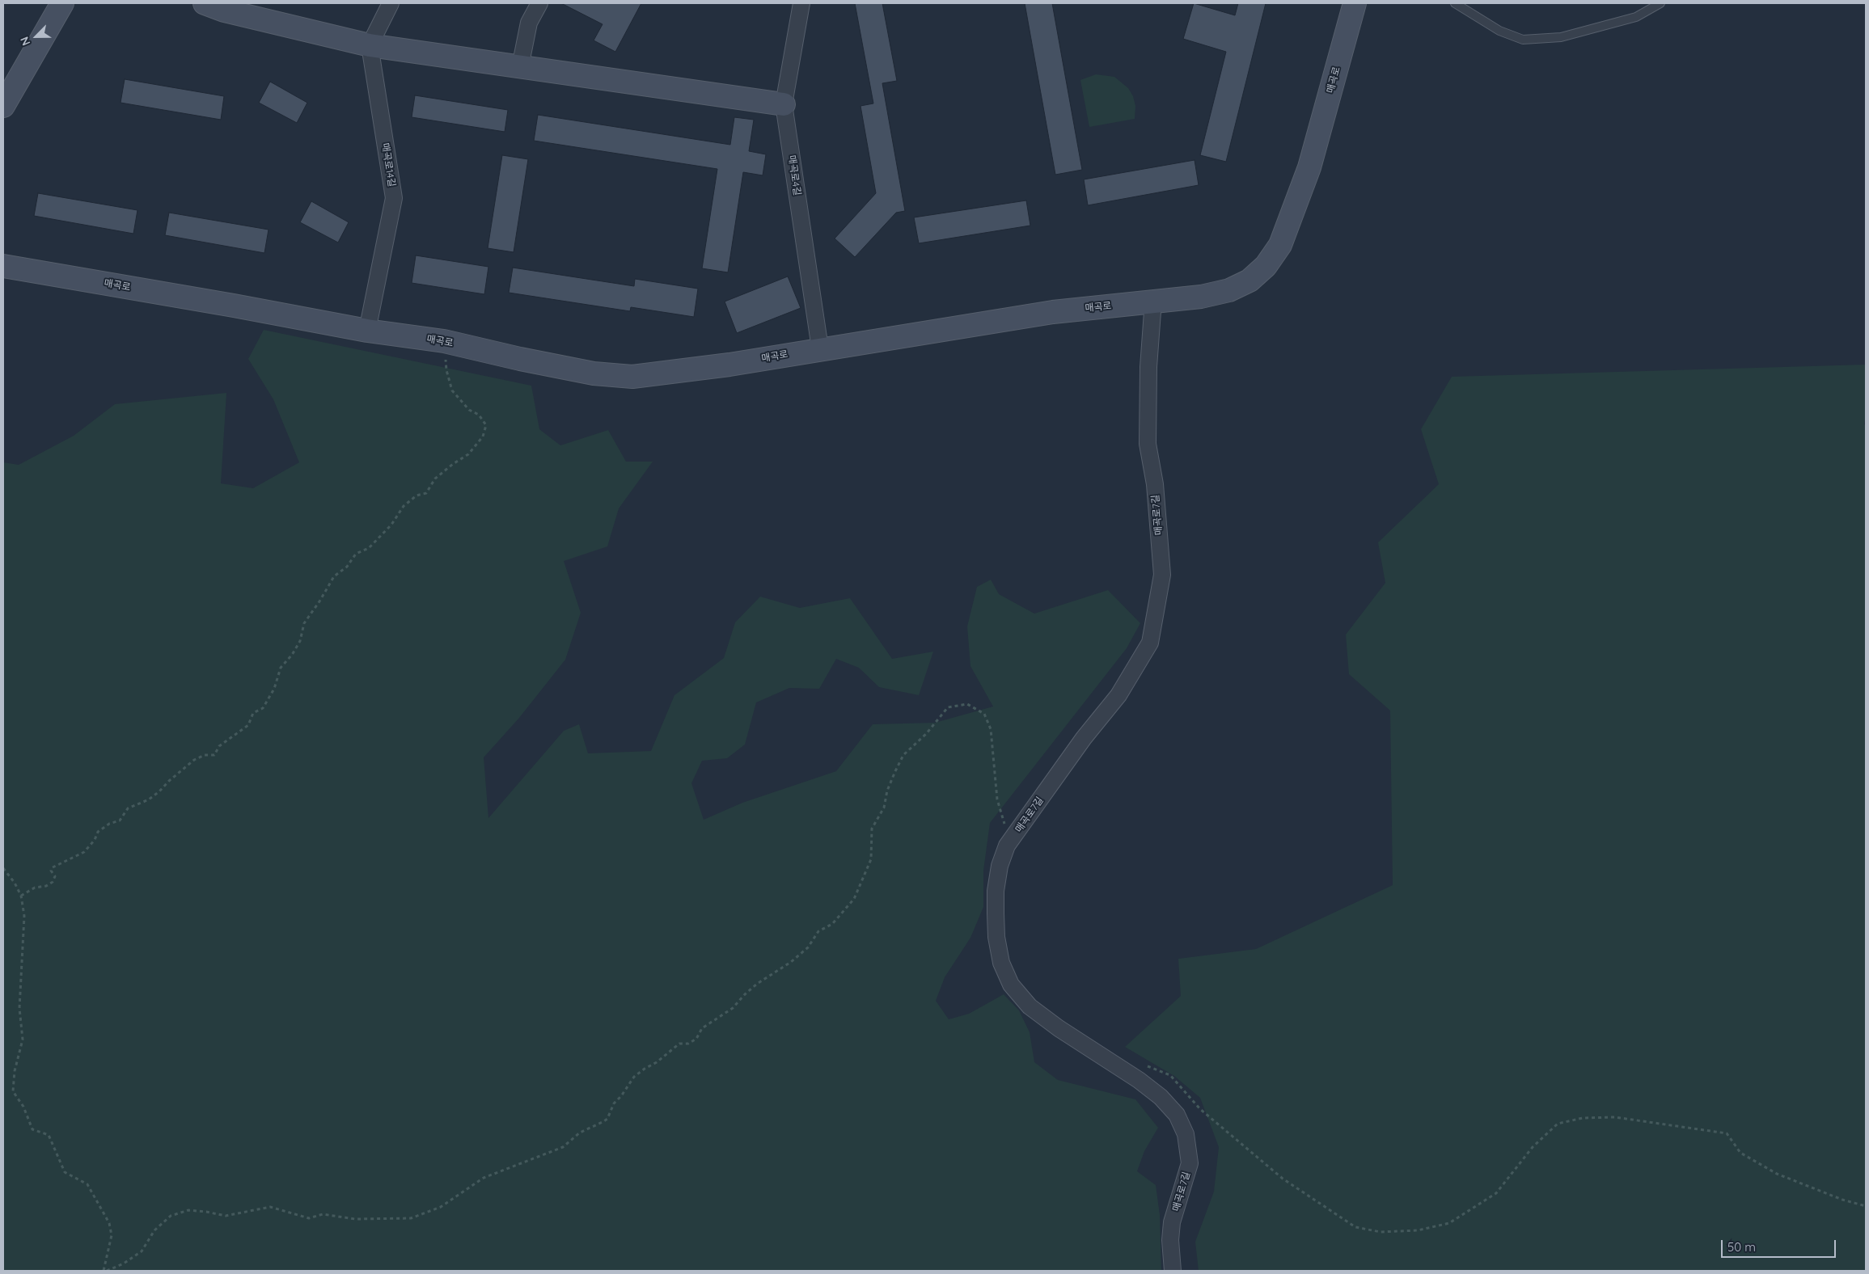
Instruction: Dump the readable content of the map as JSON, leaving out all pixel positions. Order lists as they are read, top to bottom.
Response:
{
  "streets": {
    "street": [
      "매곡로",
      "매곡로14길",
      "매곡로4길",
      "매곡로7길"
    ]
  },
  "crossings": [
    ["매곡로", "매곡로14길"],
    ["매곡로", "매곡로4길"],
    ["매곡로", "매곡로7길"]
  ],
  "scale_bar": "50 m",
  "north": "bottom left"
}
